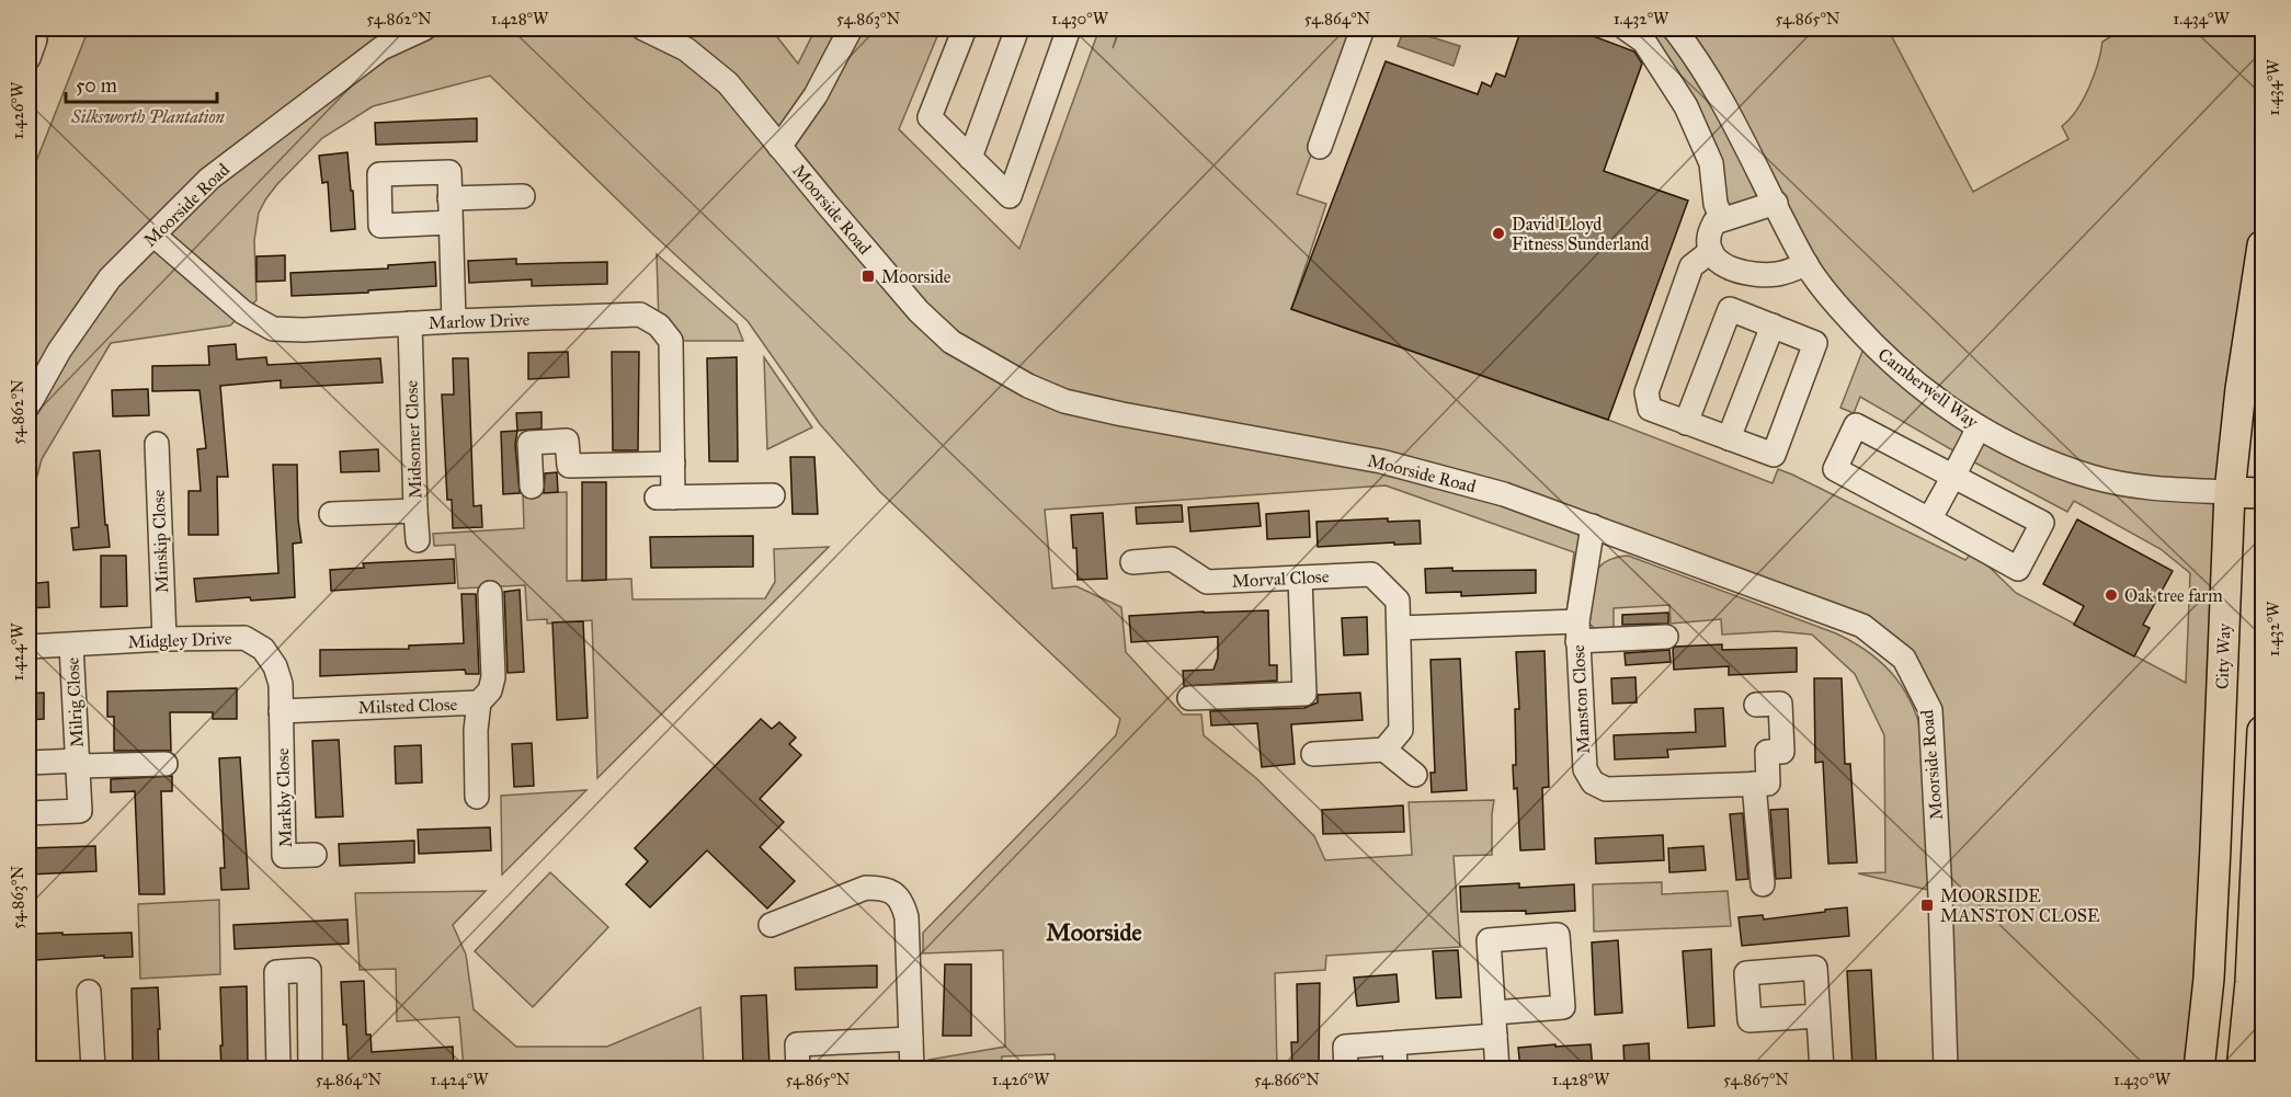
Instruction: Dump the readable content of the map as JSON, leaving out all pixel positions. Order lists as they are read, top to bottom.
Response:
{
  "streets": {
    "main road": ["City Way"],
    "street": [
      "Moorside Road",
      "Marlow Drive",
      "Camberwell Way",
      "Midsomer Close",
      "Minskip Close",
      "Morval Close",
      "Midgley Drive",
      "Manston Close",
      "Milrig Close",
      "Milsted Close",
      "Markby Close"
    ]
  },
  "crossings": [
    ["Moorside Road", "Marlow Drive"],
    ["Moorside Road", "Manston Close"],
    ["Marlow Drive", "Midsomer Close"],
    ["Camberwell Way", "City Way"],
    ["Minskip Close", "Midgley Drive"],
    ["Midgley Drive", "Milrig Close"],
    ["Midgley Drive", "Milsted Close"],
    ["Midgley Drive", "Markby Close"],
    ["Milsted Close", "Markby Close"]
  ],
  "districts": ["Moorside"],
  "parks": ["Silksworth Plantation"],
  "places": {
    "other": ["David Lloyd Fitness Sunderland", "Oak tree farm"],
    "transit": ["Moorside", "MOORSIDE MANSTON CLOSE"]
  },
  "scale_bar": "50 m",
  "coordinates": [
    "54.862°N",
    "1.428°W",
    "54.863°N",
    "1.430°W",
    "54.864°N",
    "1.432°W",
    "54.865°N",
    "1.434°W",
    "1.426°W",
    "1.424°W",
    "54.866°N",
    "54.867°N"
  ]
}
